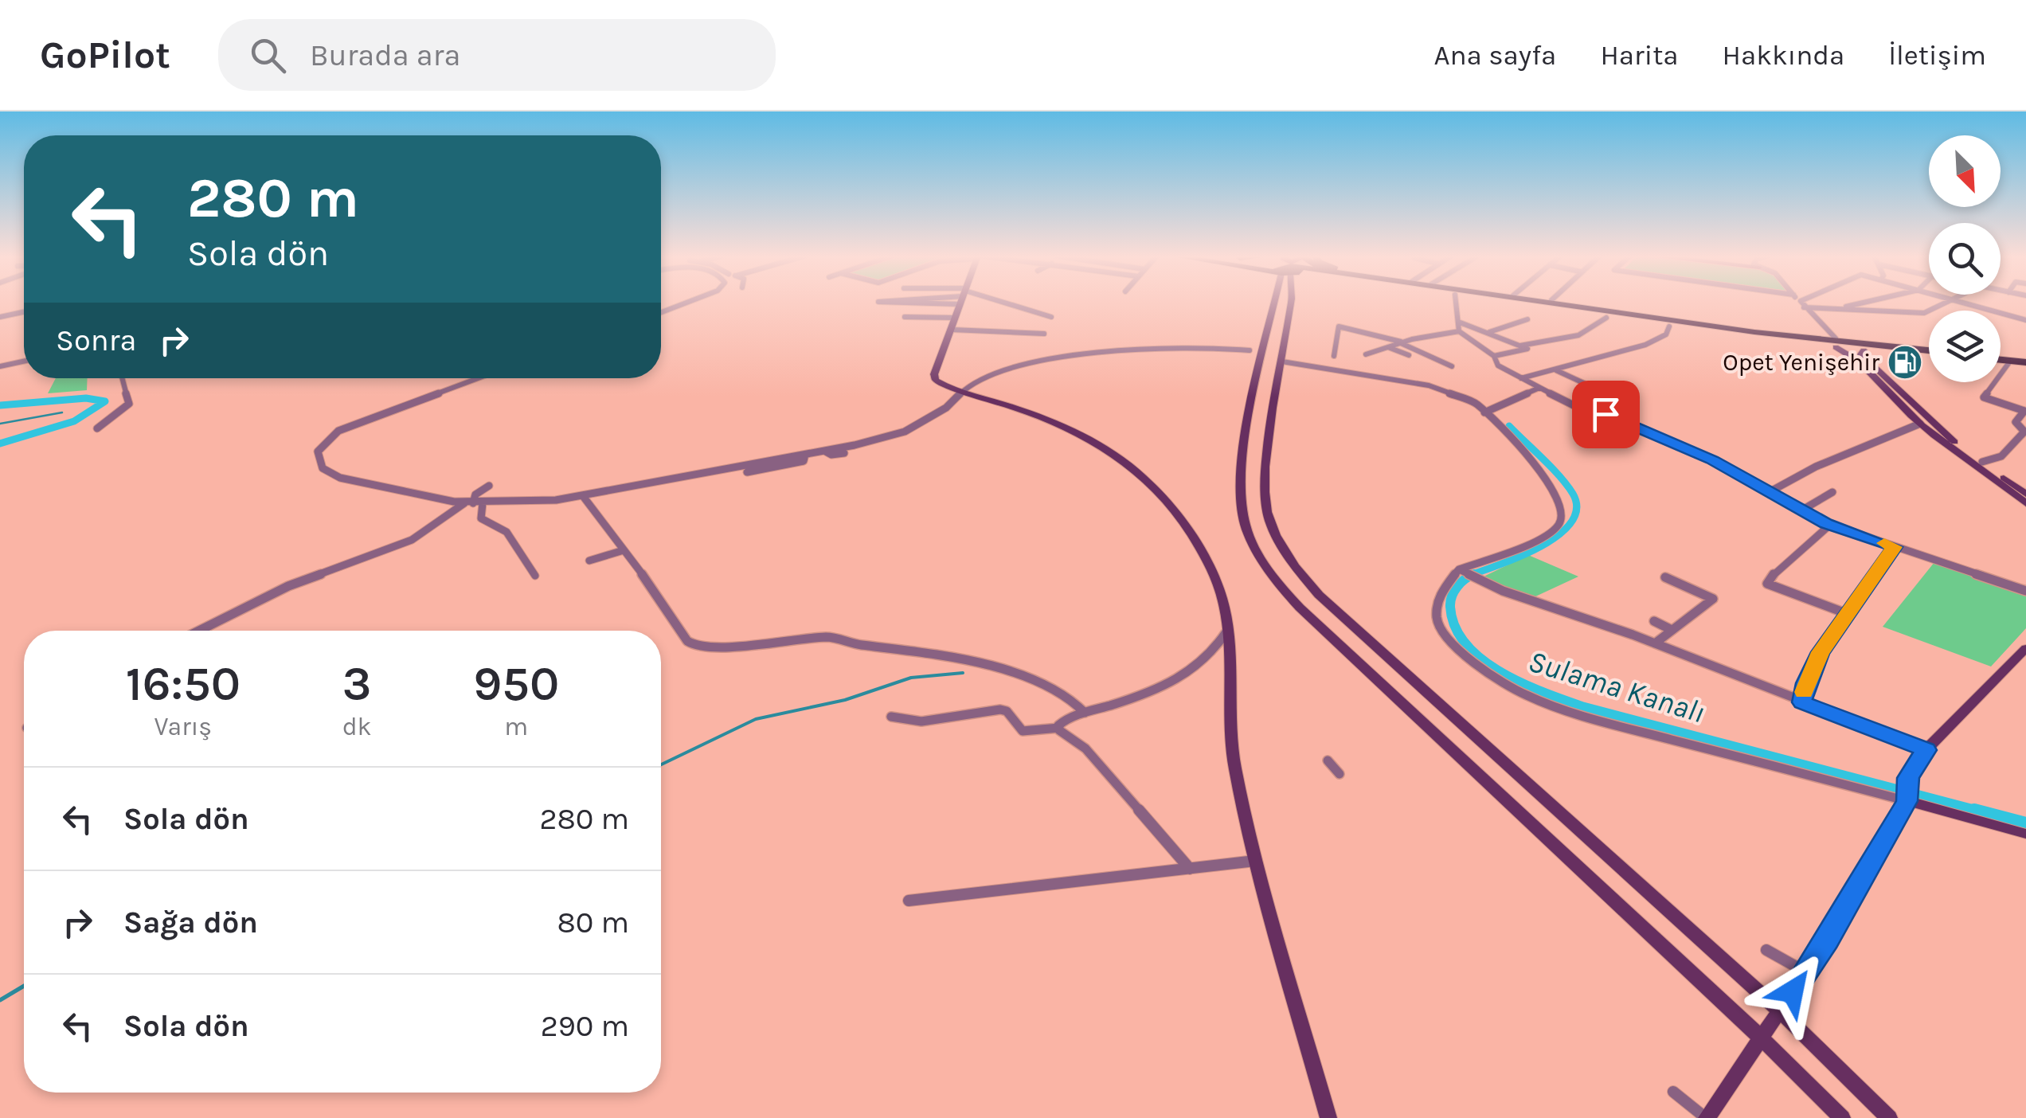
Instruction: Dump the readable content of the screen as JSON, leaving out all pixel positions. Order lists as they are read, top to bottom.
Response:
{
  "water": ["Sulama Kanalı"],
  "places": {
    "fuel station": ["Opet Yenişehir"]
  },
  "north": "bottom right",
  "page": {
    "header": "GoPilot",
    "search": "Burada ara",
    "nav": [
      "Ana sayfa",
      "Harita",
      "Hakkında",
      "İletişim"
    ],
    "turn": ["280 m", "Sola dön"],
    "then": "Sonra",
    "eta": [
      "16:50",
      "Varış",
      "3",
      "dk",
      "950",
      "m"
    ],
    "list": [
      {
        "name": "Sola dön",
        "value": "280 m"
      },
      {
        "name": "Sağa dön",
        "value": "80 m"
      },
      {
        "name": "Sola dön",
        "value": "290 m"
      }
    ]
  }
}
